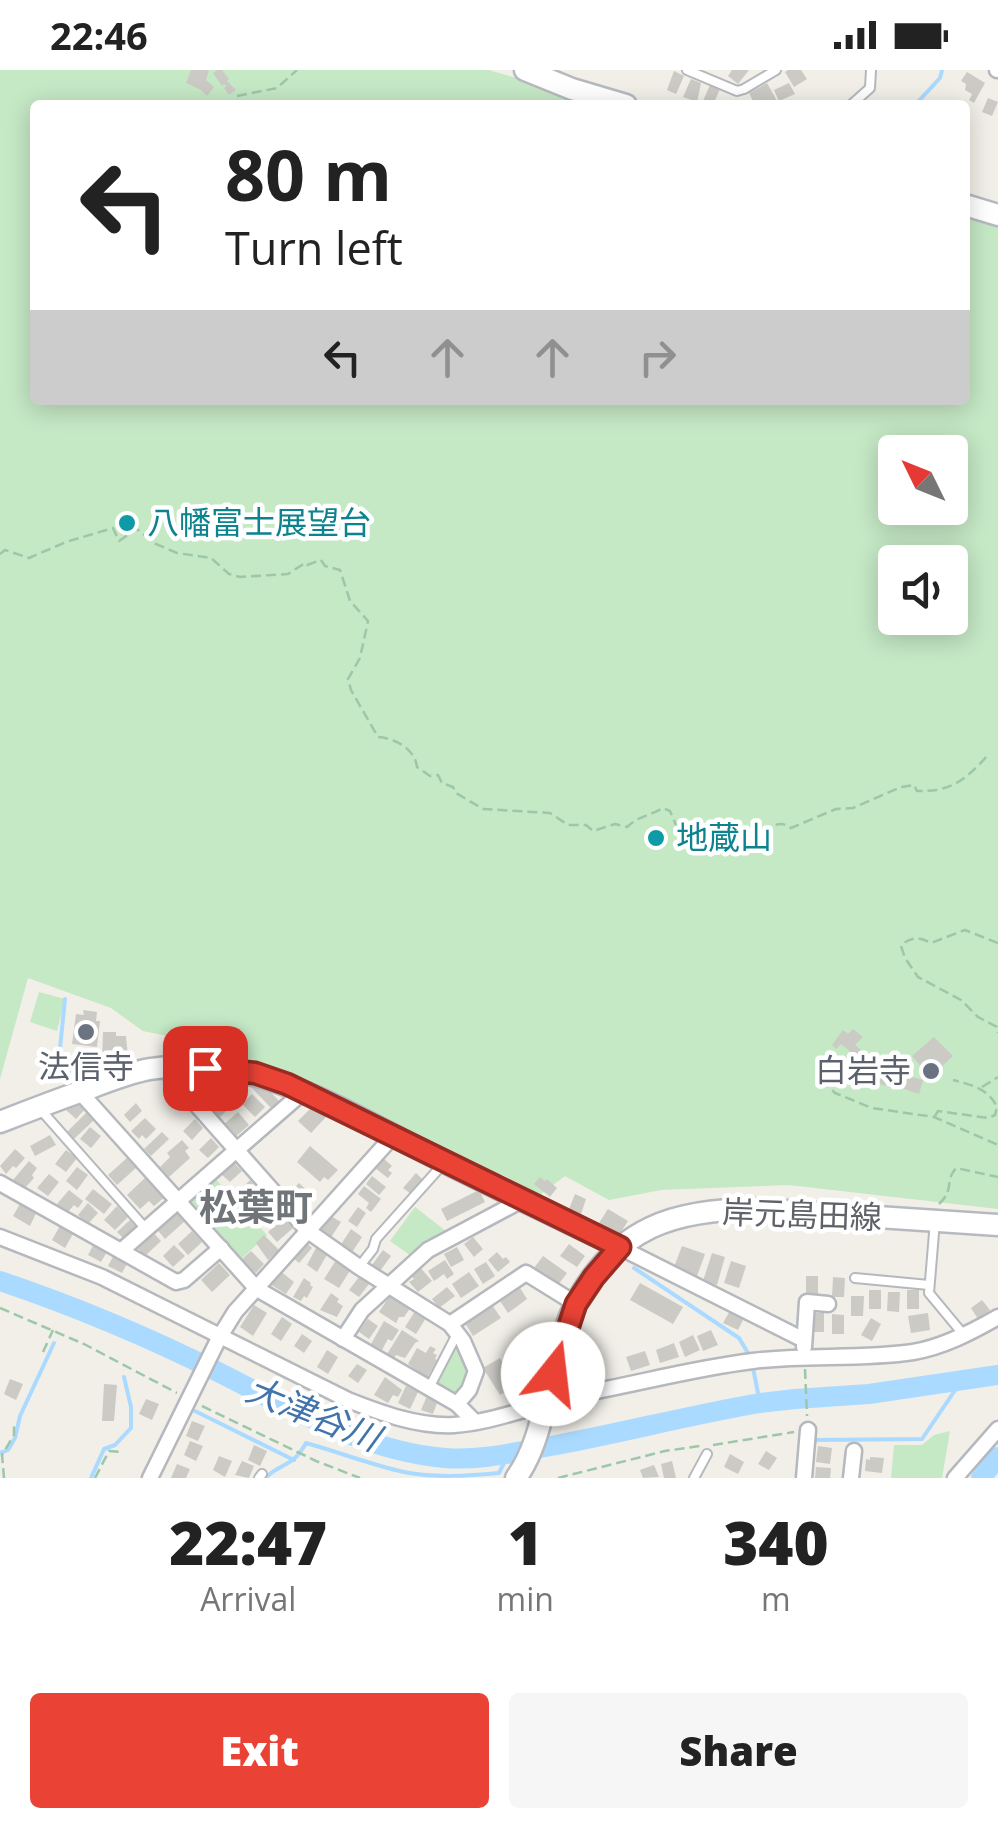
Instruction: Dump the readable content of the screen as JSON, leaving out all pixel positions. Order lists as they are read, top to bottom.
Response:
{
  "streets": {
    "street": ["岸元島田線"]
  },
  "districts": ["松葉町"],
  "water": ["大津谷川"],
  "places": [
    "八幡富士展望台",
    "地蔵山",
    "法信寺",
    "白岩寺"
  ],
  "north": "top left",
  "page": {
    "status": "22:46",
    "turn": ["80 m", "Turn left"],
    "eta": [
      "22:47",
      "Arrival",
      "1",
      "min",
      "340",
      "m"
    ],
    "buttons": ["Exit", "Share"]
  }
}
